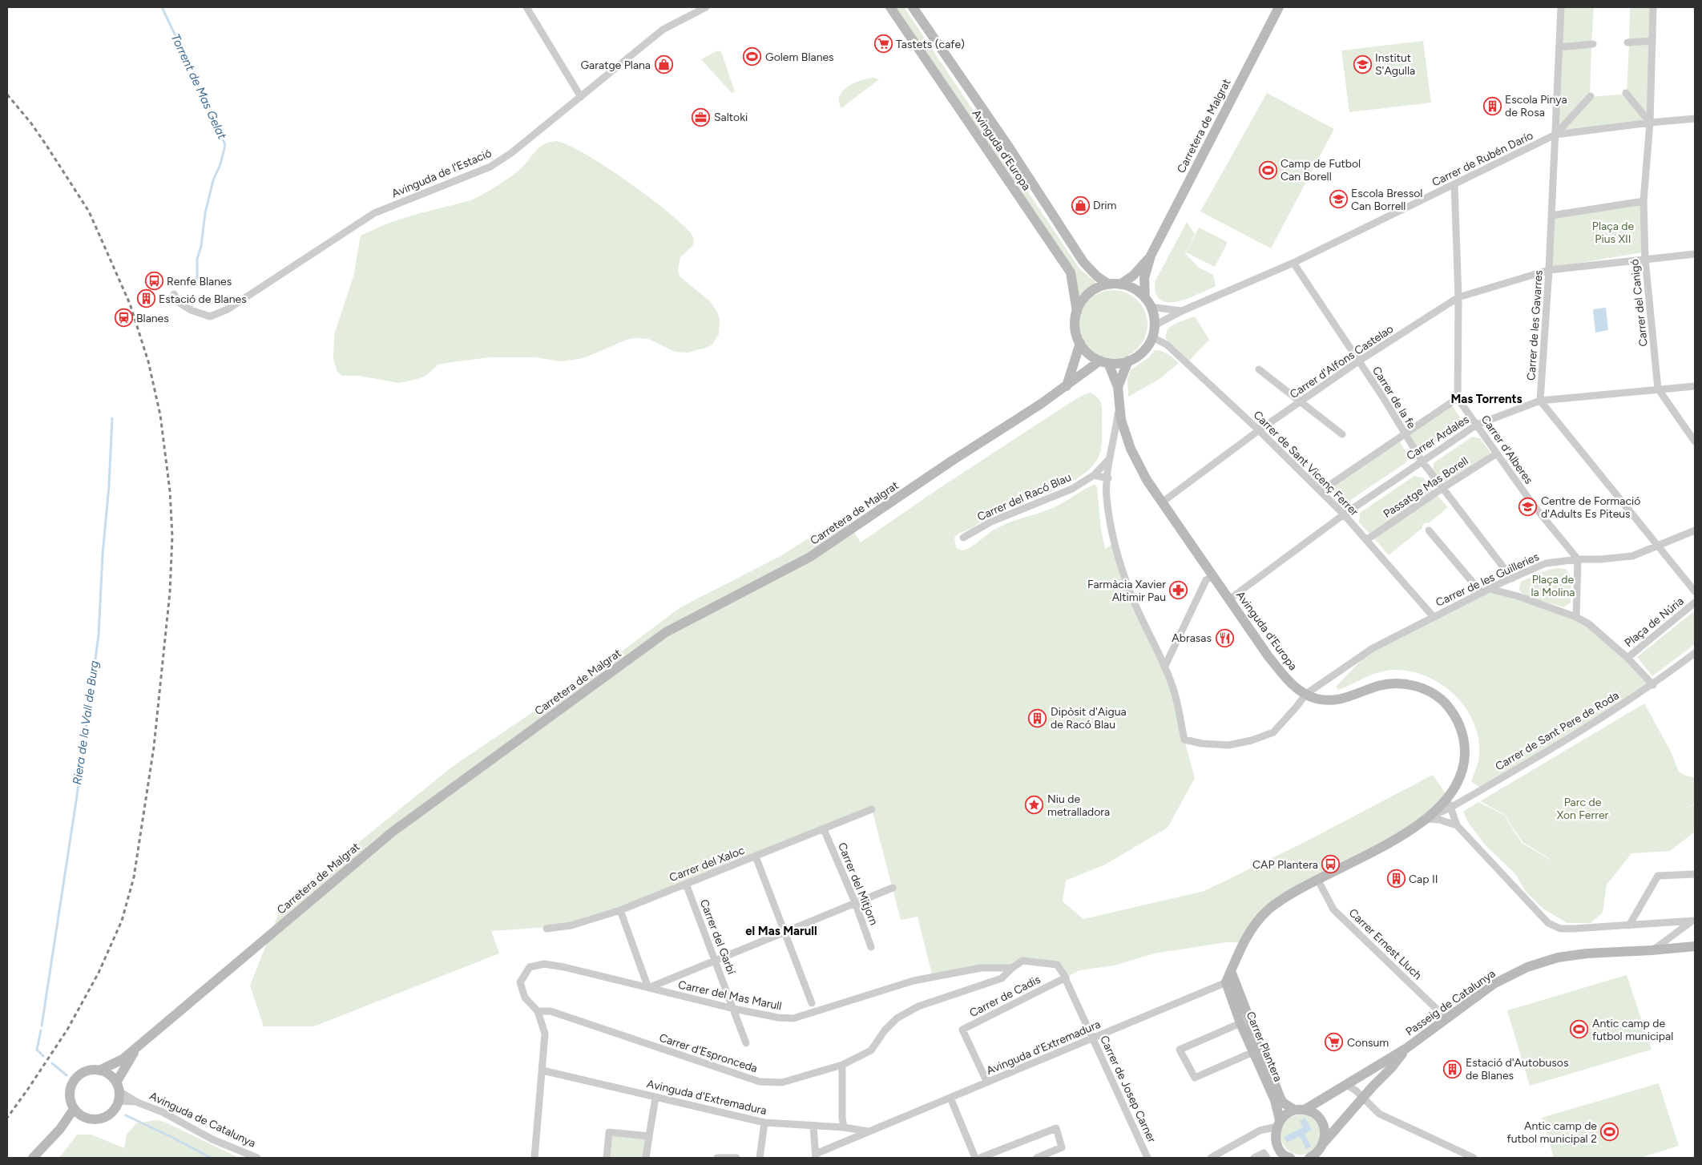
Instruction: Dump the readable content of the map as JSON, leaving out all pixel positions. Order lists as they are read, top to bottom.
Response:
{
  "streets": {
    "street": [
      "Carretera de Malgrat",
      "Avinguda d'Europa",
      "Carrer de Rubén Darío",
      "Avinguda de l'Estació",
      "Carrer del Canigó",
      "Carrer de les Gavarres",
      "Carrer d'Alfons Castelao",
      "Carrer de la fe",
      "Carrer Ardales",
      "Carrer d'Alberes",
      "Carrer de Sant Vicenç Ferrer",
      "Passatge Mas Borell",
      "Carrer del Racó Blau",
      "Carrer de les Guilleries",
      "Plaça de Núria",
      "Carrer de Sant Pere de Roda",
      "Carrer del Xaloc",
      "Carrer del Mitjorn",
      "Carrer del Garbí",
      "Carrer Ernest Lluch",
      "Carrer del Mas Marull",
      "Carrer de Cadis",
      "Passeig de Catalunya",
      "Carrer Plantera",
      "Avinguda d'Extremadura",
      "Carrer d'Espronceda",
      "Carrer de Josep Carner",
      "Avinguda de Catalunya"
    ]
  },
  "crossings": [
    ["Carretera de Malgrat", "Avinguda d'Europa"],
    ["Carretera de Malgrat", "Carrer de Rubén Darío"],
    ["Carretera de Malgrat", "Carrer de Sant Vicenç Ferrer"],
    ["Carretera de Malgrat", "Avinguda de Catalunya"],
    ["Avinguda d'Europa", "Carrer de Rubén Darío"],
    ["Avinguda d'Europa", "Carrer d'Alfons Castelao"],
    ["Avinguda d'Europa", "Carrer Ardales"],
    ["Avinguda d'Europa", "Carrer de Sant Vicenç Ferrer"],
    ["Avinguda d'Europa", "Carrer de les Guilleries"],
    ["Avinguda d'Europa", "Carrer de Sant Pere de Roda"],
    ["Avinguda d'Europa", "Carrer Ernest Lluch"],
    ["Avinguda d'Europa", "Carrer Plantera"],
    ["Avinguda d'Europa", "Avinguda d'Extremadura"],
    ["Carrer de Rubén Darío", "Carrer del Canigó"],
    ["Carrer de Rubén Darío", "Carrer de les Gavarres"],
    ["Carrer de Rubén Darío", "Carrer de la fe"],
    ["Carrer de Rubén Darío", "Carrer de Sant Vicenç Ferrer"],
    ["Carrer del Canigó", "Carrer d'Alfons Castelao"],
    ["Carrer del Canigó", "Carrer Ardales"],
    ["Carrer de les Gavarres", "Carrer d'Alfons Castelao"],
    ["Carrer de les Gavarres", "Carrer Ardales"],
    ["Carrer d'Alfons Castelao", "Carrer de la fe"],
    ["Carrer d'Alfons Castelao", "Carrer de Sant Vicenç Ferrer"],
    ["Carrer de la fe", "Carrer Ardales"],
    ["Carrer de la fe", "Passatge Mas Borell"],
    ["Carrer de la fe", "Carrer de les Guilleries"],
    ["Carrer Ardales", "Carrer d'Alberes"],
    ["Carrer Ardales", "Carrer de Sant Vicenç Ferrer"],
    ["Carrer d'Alberes", "Passatge Mas Borell"],
    ["Carrer d'Alberes", "Carrer de les Guilleries"],
    ["Carrer de Sant Vicenç Ferrer", "Passatge Mas Borell"],
    ["Carrer de Sant Vicenç Ferrer", "Carrer de les Guilleries"],
    ["Carrer del Xaloc", "Carrer del Mitjorn"],
    ["Carrer del Xaloc", "Carrer del Garbí"],
    ["Carrer del Garbí", "Carrer del Mas Marull"],
    ["Carrer Ernest Lluch", "Passeig de Catalunya"],
    ["Carrer del Mas Marull", "Avinguda d'Extremadura"],
    ["Carrer del Mas Marull", "Carrer d'Espronceda"],
    ["Carrer del Mas Marull", "Carrer de Josep Carner"],
    ["Carrer de Cadis", "Avinguda d'Extremadura"],
    ["Carrer de Cadis", "Carrer de Josep Carner"],
    ["Passeig de Catalunya", "Carrer Plantera"],
    ["Carrer Plantera", "Avinguda d'Extremadura"],
    ["Avinguda d'Extremadura", "Carrer de Josep Carner"]
  ],
  "districts": ["Mas Torrents", "el Mas Marull"],
  "water": ["Torrent de Mas Gelat", "Riera de la Vall de Burg"],
  "parks": ["Plaça de Pius XII", "Plaça de la Molina", "Parc de Xon Ferrer"],
  "places": {
    "supermarket": ["Tastets (cafe)", "Consum"],
    "sports": [
      "Golem Blanes",
      "Camp de Futbol Can Borell",
      "Antic camp de futbol municipal",
      "Antic camp de futbol municipal 2"
    ],
    "school or university": ["Institut S'Agulla", "Escola Bressol Can Borrell", "Centre de Formació d'Adults Es Piteus"],
    "shop": ["Garatge Plana", "Drim"],
    "building": [
      "Escola Pinya de Rosa",
      "Estació de Blanes",
      "Dipòsit d'Aigua de Racó Blau",
      "Cap II",
      "Estació d'Autobusos de Blanes"
    ],
    "office": ["Saltoki"],
    "bus stop": ["Renfe Blanes", "CAP Plantera"],
    "station": ["Blanes"],
    "pharmacy": ["Farmàcia Xavier Altimir Pau"],
    "restaurant": ["Abrasas"],
    "place": ["Niu de metralladora"]
  }
}
